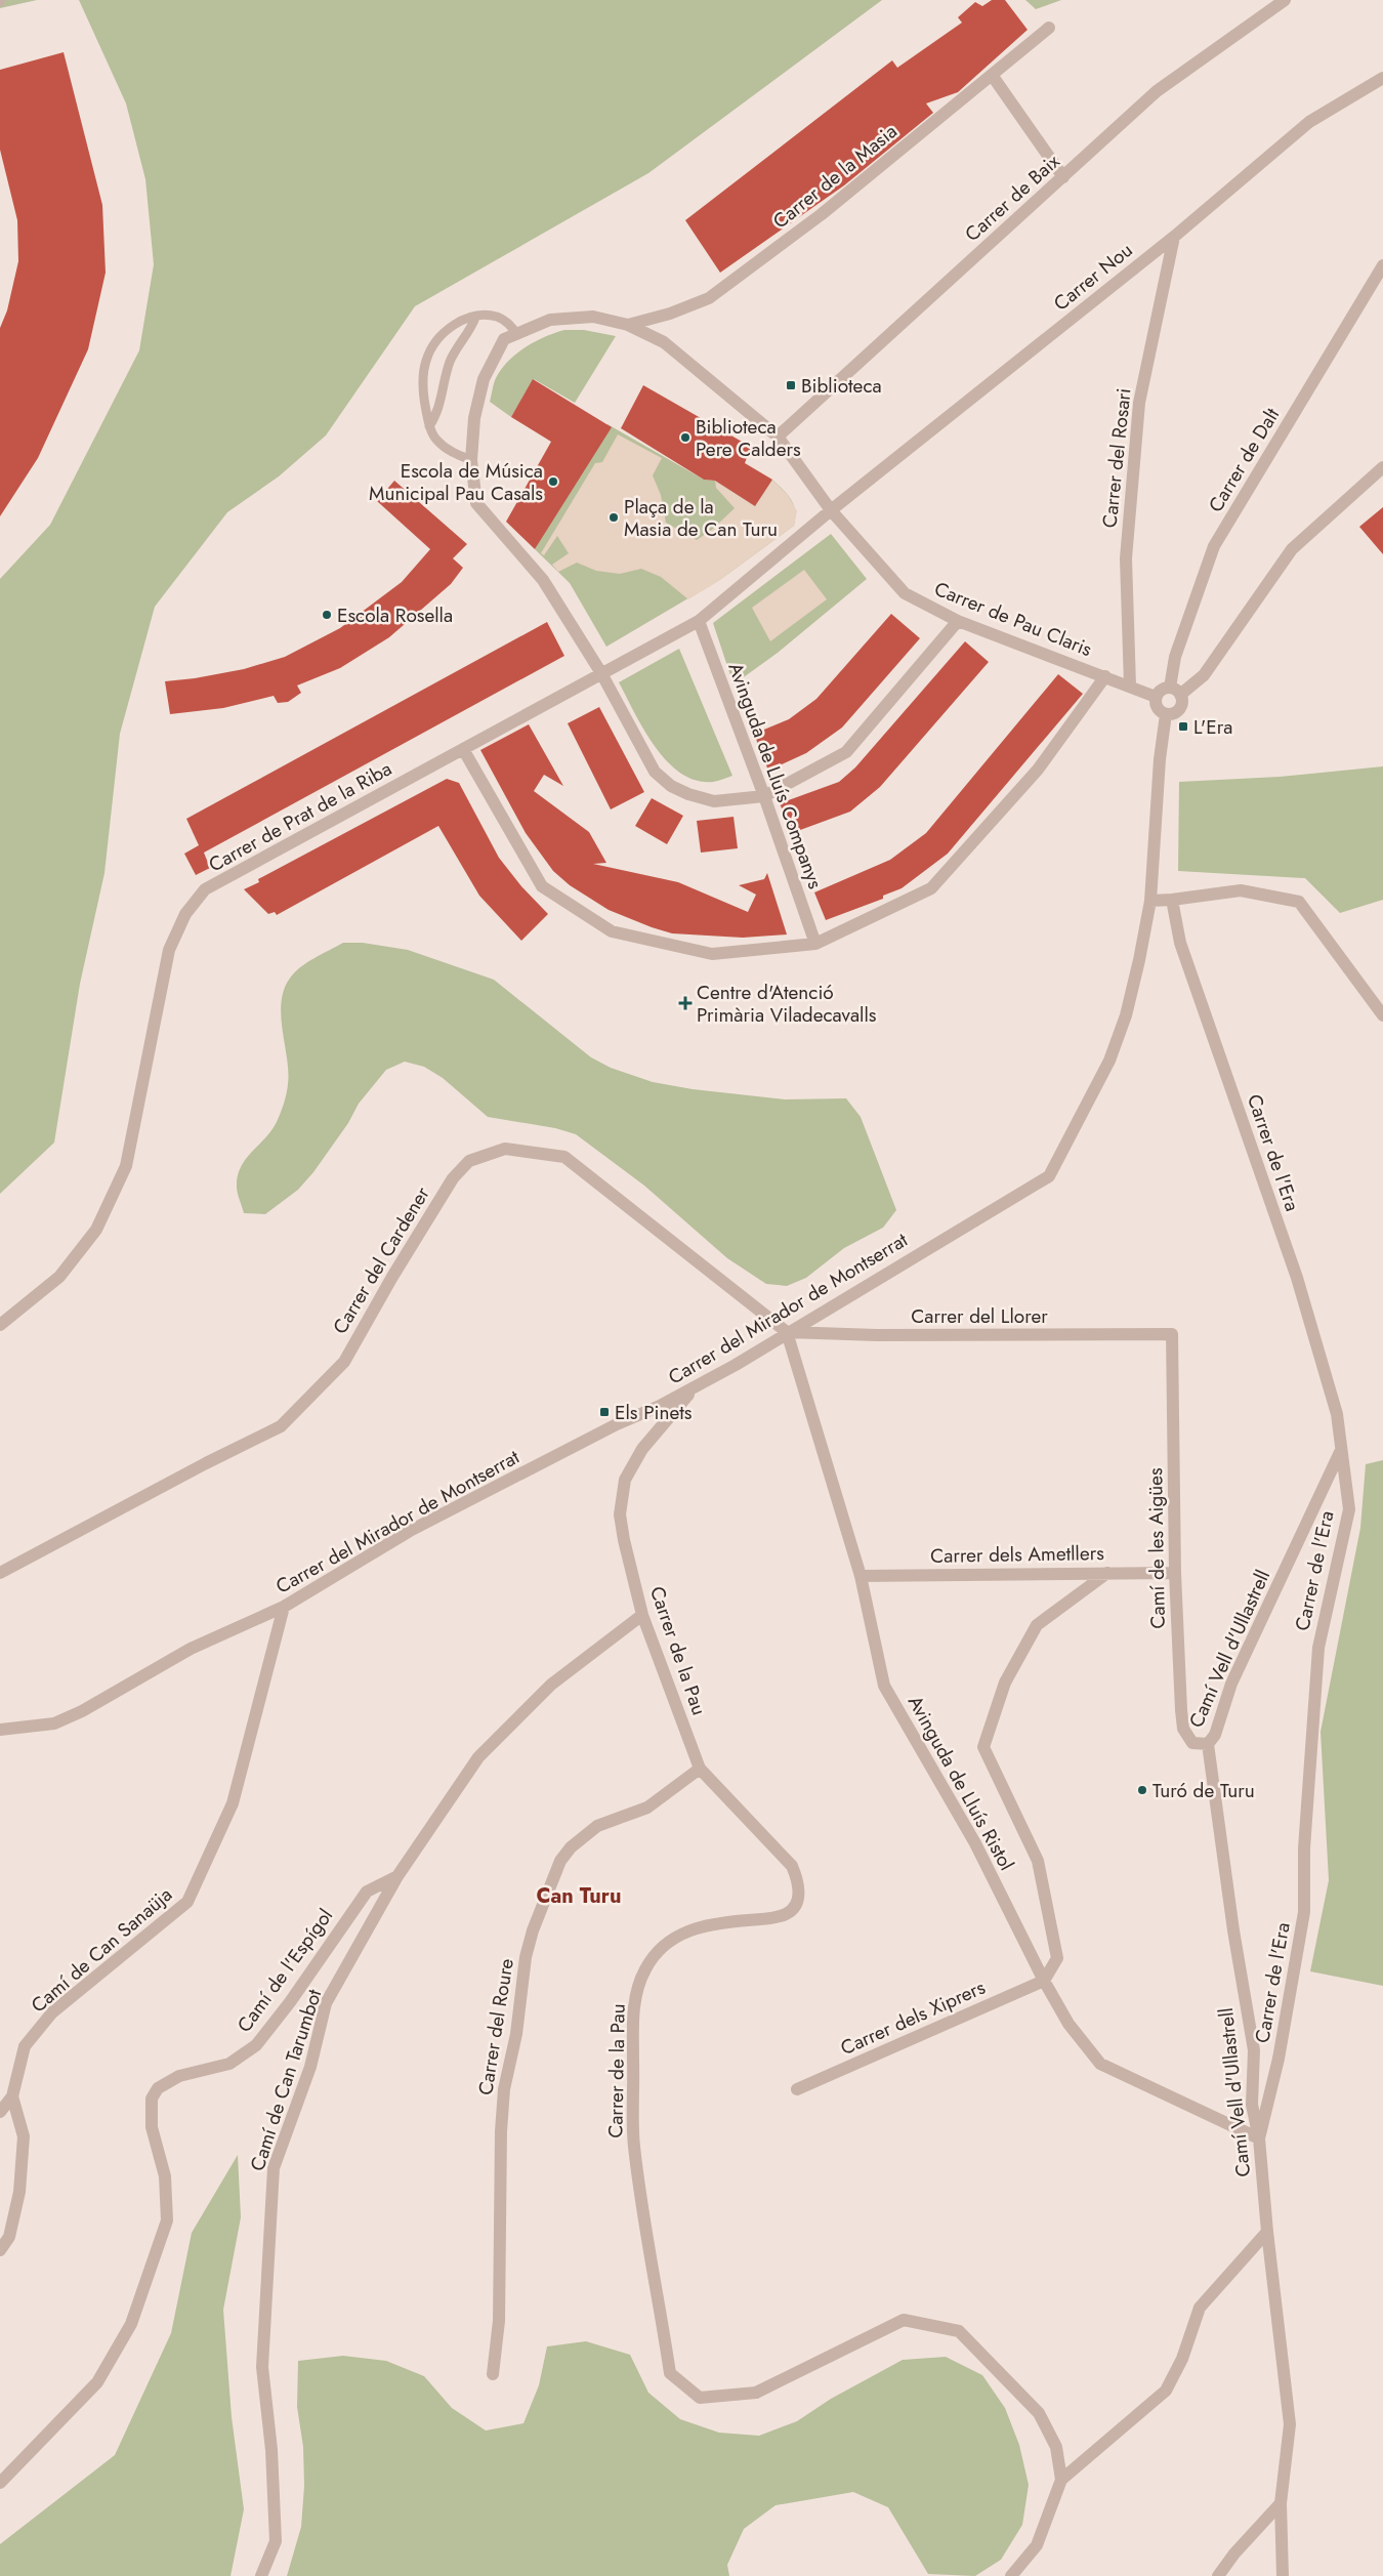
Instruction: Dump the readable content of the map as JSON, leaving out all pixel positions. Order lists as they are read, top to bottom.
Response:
{
  "streets": {
    "street": [
      "Carrer de la Masia",
      "Carrer de Baix",
      "Carrer Nou",
      "Carrer del Rosari",
      "Carrer de Dalt",
      "Carrer de Pau Claris",
      "Avinguda de Lluís Companys",
      "Carrer de Prat de la Riba",
      "Carrer de l'Era",
      "Carrer del Cardener",
      "Carrer del Mirador de Montserrat",
      "Carrer del Llorer",
      "Camí de les Aigües",
      "Carrer dels Ametllers",
      "Camí Vell d'Ullastrell",
      "Carrer de la Pau",
      "Avinguda de Lluís Ristol",
      "Camí de Can Sanaüja",
      "Camí de l'Espígol",
      "Carrer dels Xiprers",
      "Carrer del Roure",
      "Camí de Can Tarumbot"
    ]
  },
  "crossings": [
    ["Carrer de la Masia", "Carrer de Pau Claris"],
    ["Carrer de Baix", "Carrer de Pau Claris"],
    ["Carrer Nou", "Carrer del Rosari"],
    ["Carrer Nou", "Carrer de Pau Claris"],
    ["Carrer Nou", "Carrer de Prat de la Riba"],
    ["Carrer del Rosari", "Carrer de Pau Claris"],
    ["Carrer de Dalt", "Carrer de Pau Claris"],
    ["Carrer de Dalt", "Carrer del Mirador de Montserrat"],
    ["Carrer de Pau Claris", "Avinguda de Lluís Companys"],
    ["Carrer de Pau Claris", "Carrer de Prat de la Riba"],
    ["Carrer de Pau Claris", "Carrer del Mirador de Montserrat"],
    ["Avinguda de Lluís Companys", "Carrer de Prat de la Riba"],
    ["Carrer de l'Era", "Camí Vell d'Ullastrell"],
    ["Carrer de l'Era", "Avinguda de Lluís Ristol"],
    ["Carrer del Cardener", "Carrer del Mirador de Montserrat"],
    ["Carrer del Cardener", "Carrer del Llorer"],
    ["Carrer del Cardener", "Avinguda de Lluís Ristol"],
    ["Carrer del Mirador de Montserrat", "Carrer del Llorer"],
    ["Carrer del Mirador de Montserrat", "Carrer de la Pau"],
    ["Carrer del Mirador de Montserrat", "Avinguda de Lluís Ristol"],
    ["Carrer del Mirador de Montserrat", "Camí de Can Sanaüja"],
    ["Carrer del Llorer", "Camí de les Aigües"],
    ["Carrer del Llorer", "Avinguda de Lluís Ristol"],
    ["Camí de les Aigües", "Carrer dels Ametllers"],
    ["Camí de les Aigües", "Camí Vell d'Ullastrell"],
    ["Carrer dels Ametllers", "Avinguda de Lluís Ristol"],
    ["Camí Vell d'Ullastrell", "Avinguda de Lluís Ristol"],
    ["Carrer de la Pau", "Carrer del Roure"],
    ["Carrer de la Pau", "Camí de Can Tarumbot"],
    ["Avinguda de Lluís Ristol", "Carrer dels Xiprers"],
    ["Camí de l'Espígol", "Camí de Can Tarumbot"]
  ],
  "districts": ["Can Turu"],
  "places": {
    "transit": ["Biblioteca", "L'Era", "Els Pinets"],
    "other": [
      "Biblioteca Pere Calders",
      "Escola de Música Municipal Pau Casals",
      "Plaça de la Masia de Can Turu",
      "Escola Rosella",
      "Turó de Turu"
    ],
    "health": ["Centre d'Atenció Primària Viladecavalls"]
  }
}
